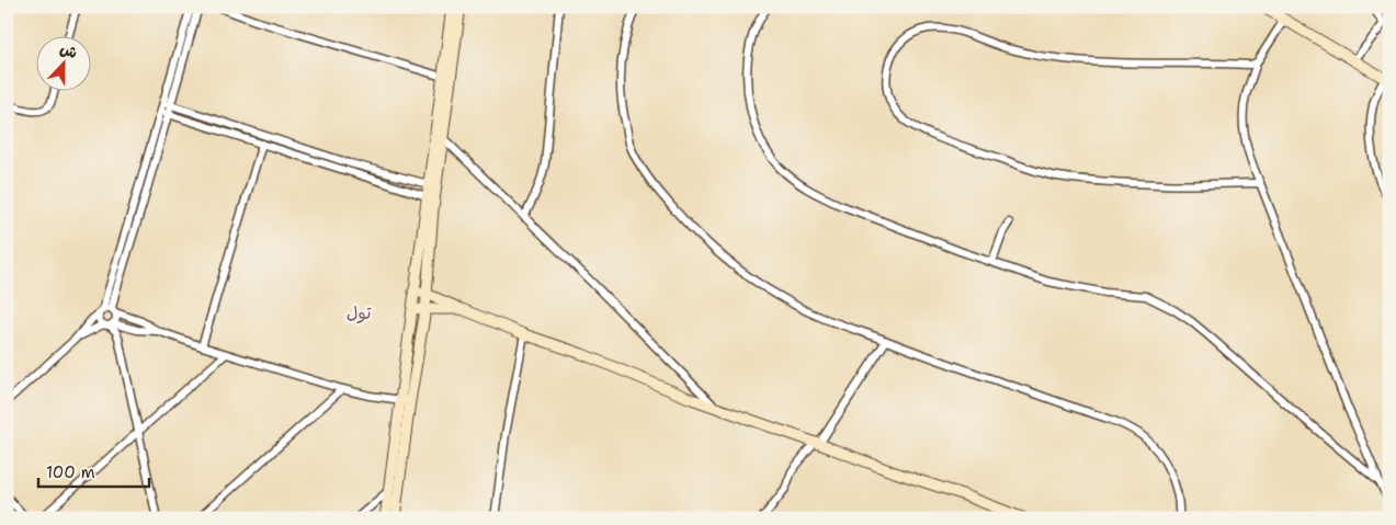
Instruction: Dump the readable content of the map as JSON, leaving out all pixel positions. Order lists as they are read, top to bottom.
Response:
{
  "districts": ["تول"],
  "scale_bar": "100 m",
  "north": "top"
}
